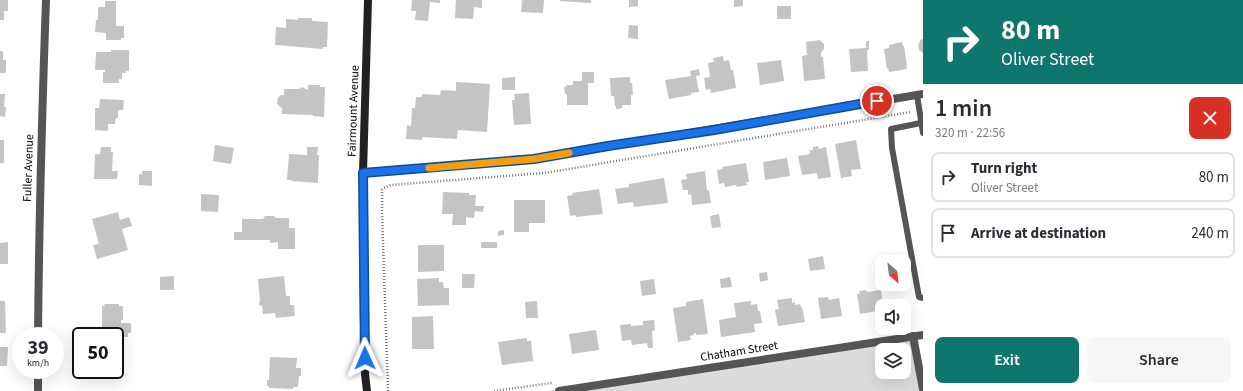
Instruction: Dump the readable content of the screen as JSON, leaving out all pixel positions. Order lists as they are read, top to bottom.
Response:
{
  "streets": {
    "main road": ["Fairmount Avenue"],
    "street": ["Fuller Avenue", "Chatham Street"]
  },
  "north": "bottom right",
  "page": {
    "turn": ["80 m", "Oliver Street"],
    "heading": ["1 min", "320 m · 22:56"],
    "list": [
      {
        "name": "Turn right",
        "note": "Oliver Street",
        "value": "80 m"
      },
      {
        "name": "Arrive at destination",
        "value": "240 m"
      }
    ],
    "speed": "39 km/h",
    "limit": "50",
    "buttons": ["Exit", "Share"]
  }
}
